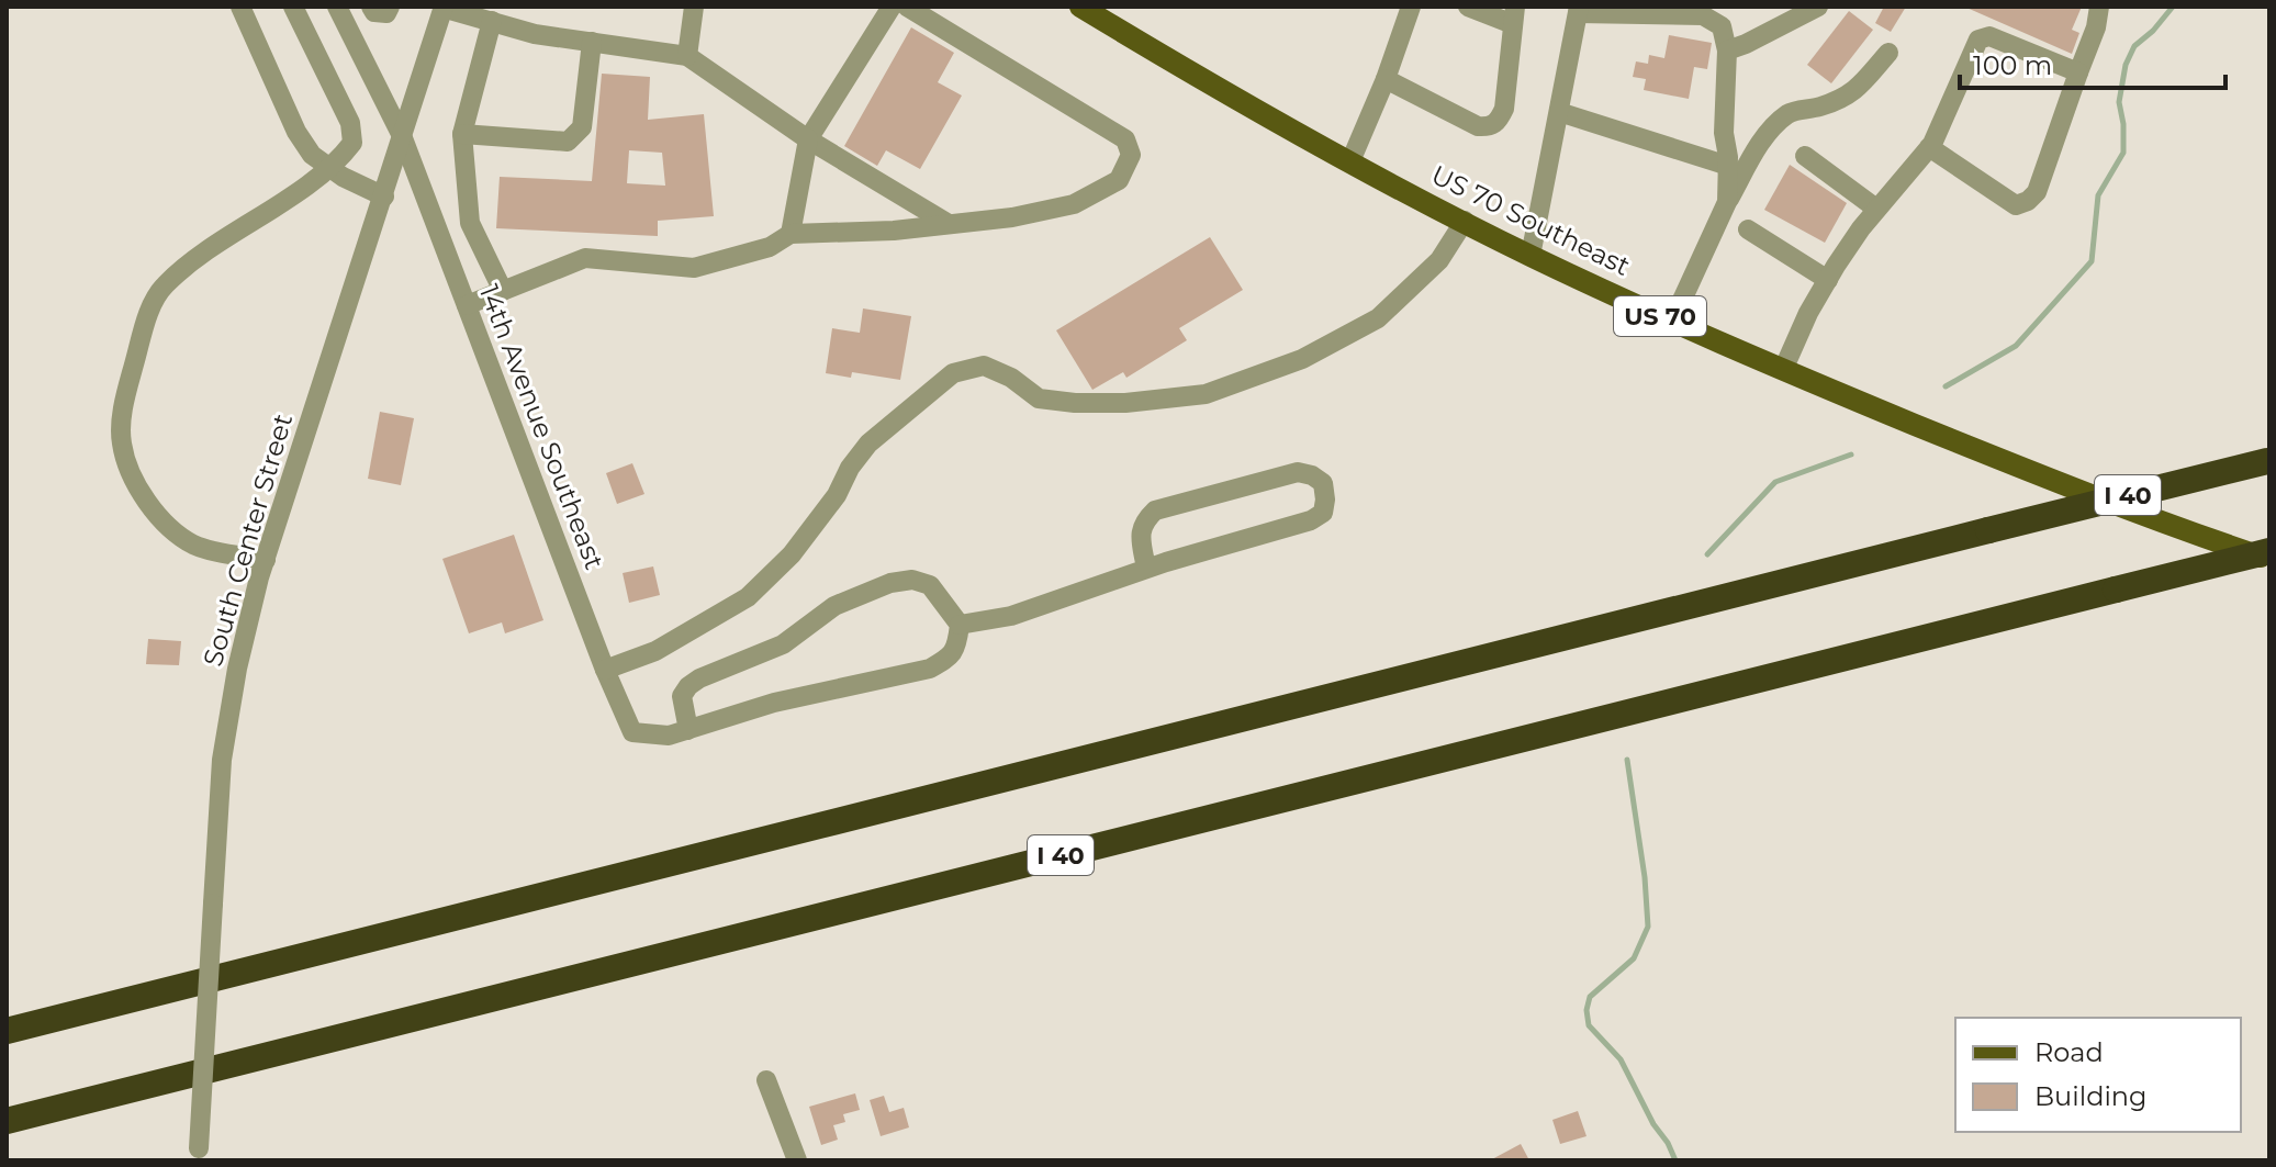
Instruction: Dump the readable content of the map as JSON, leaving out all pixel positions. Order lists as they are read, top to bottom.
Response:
{
  "streets": {
    "highway": ["I 40"],
    "main road": ["US 70 Southeast", "US 70"],
    "street": ["14th Avenue Southeast", "South Center Street"]
  },
  "crossings": [
    ["US 70 Southeast", "I 40"],
    ["14th Avenue Southeast", "South Center Street"]
  ],
  "legend": ["Road", "Building"],
  "scale_bar": "100 m"
}
